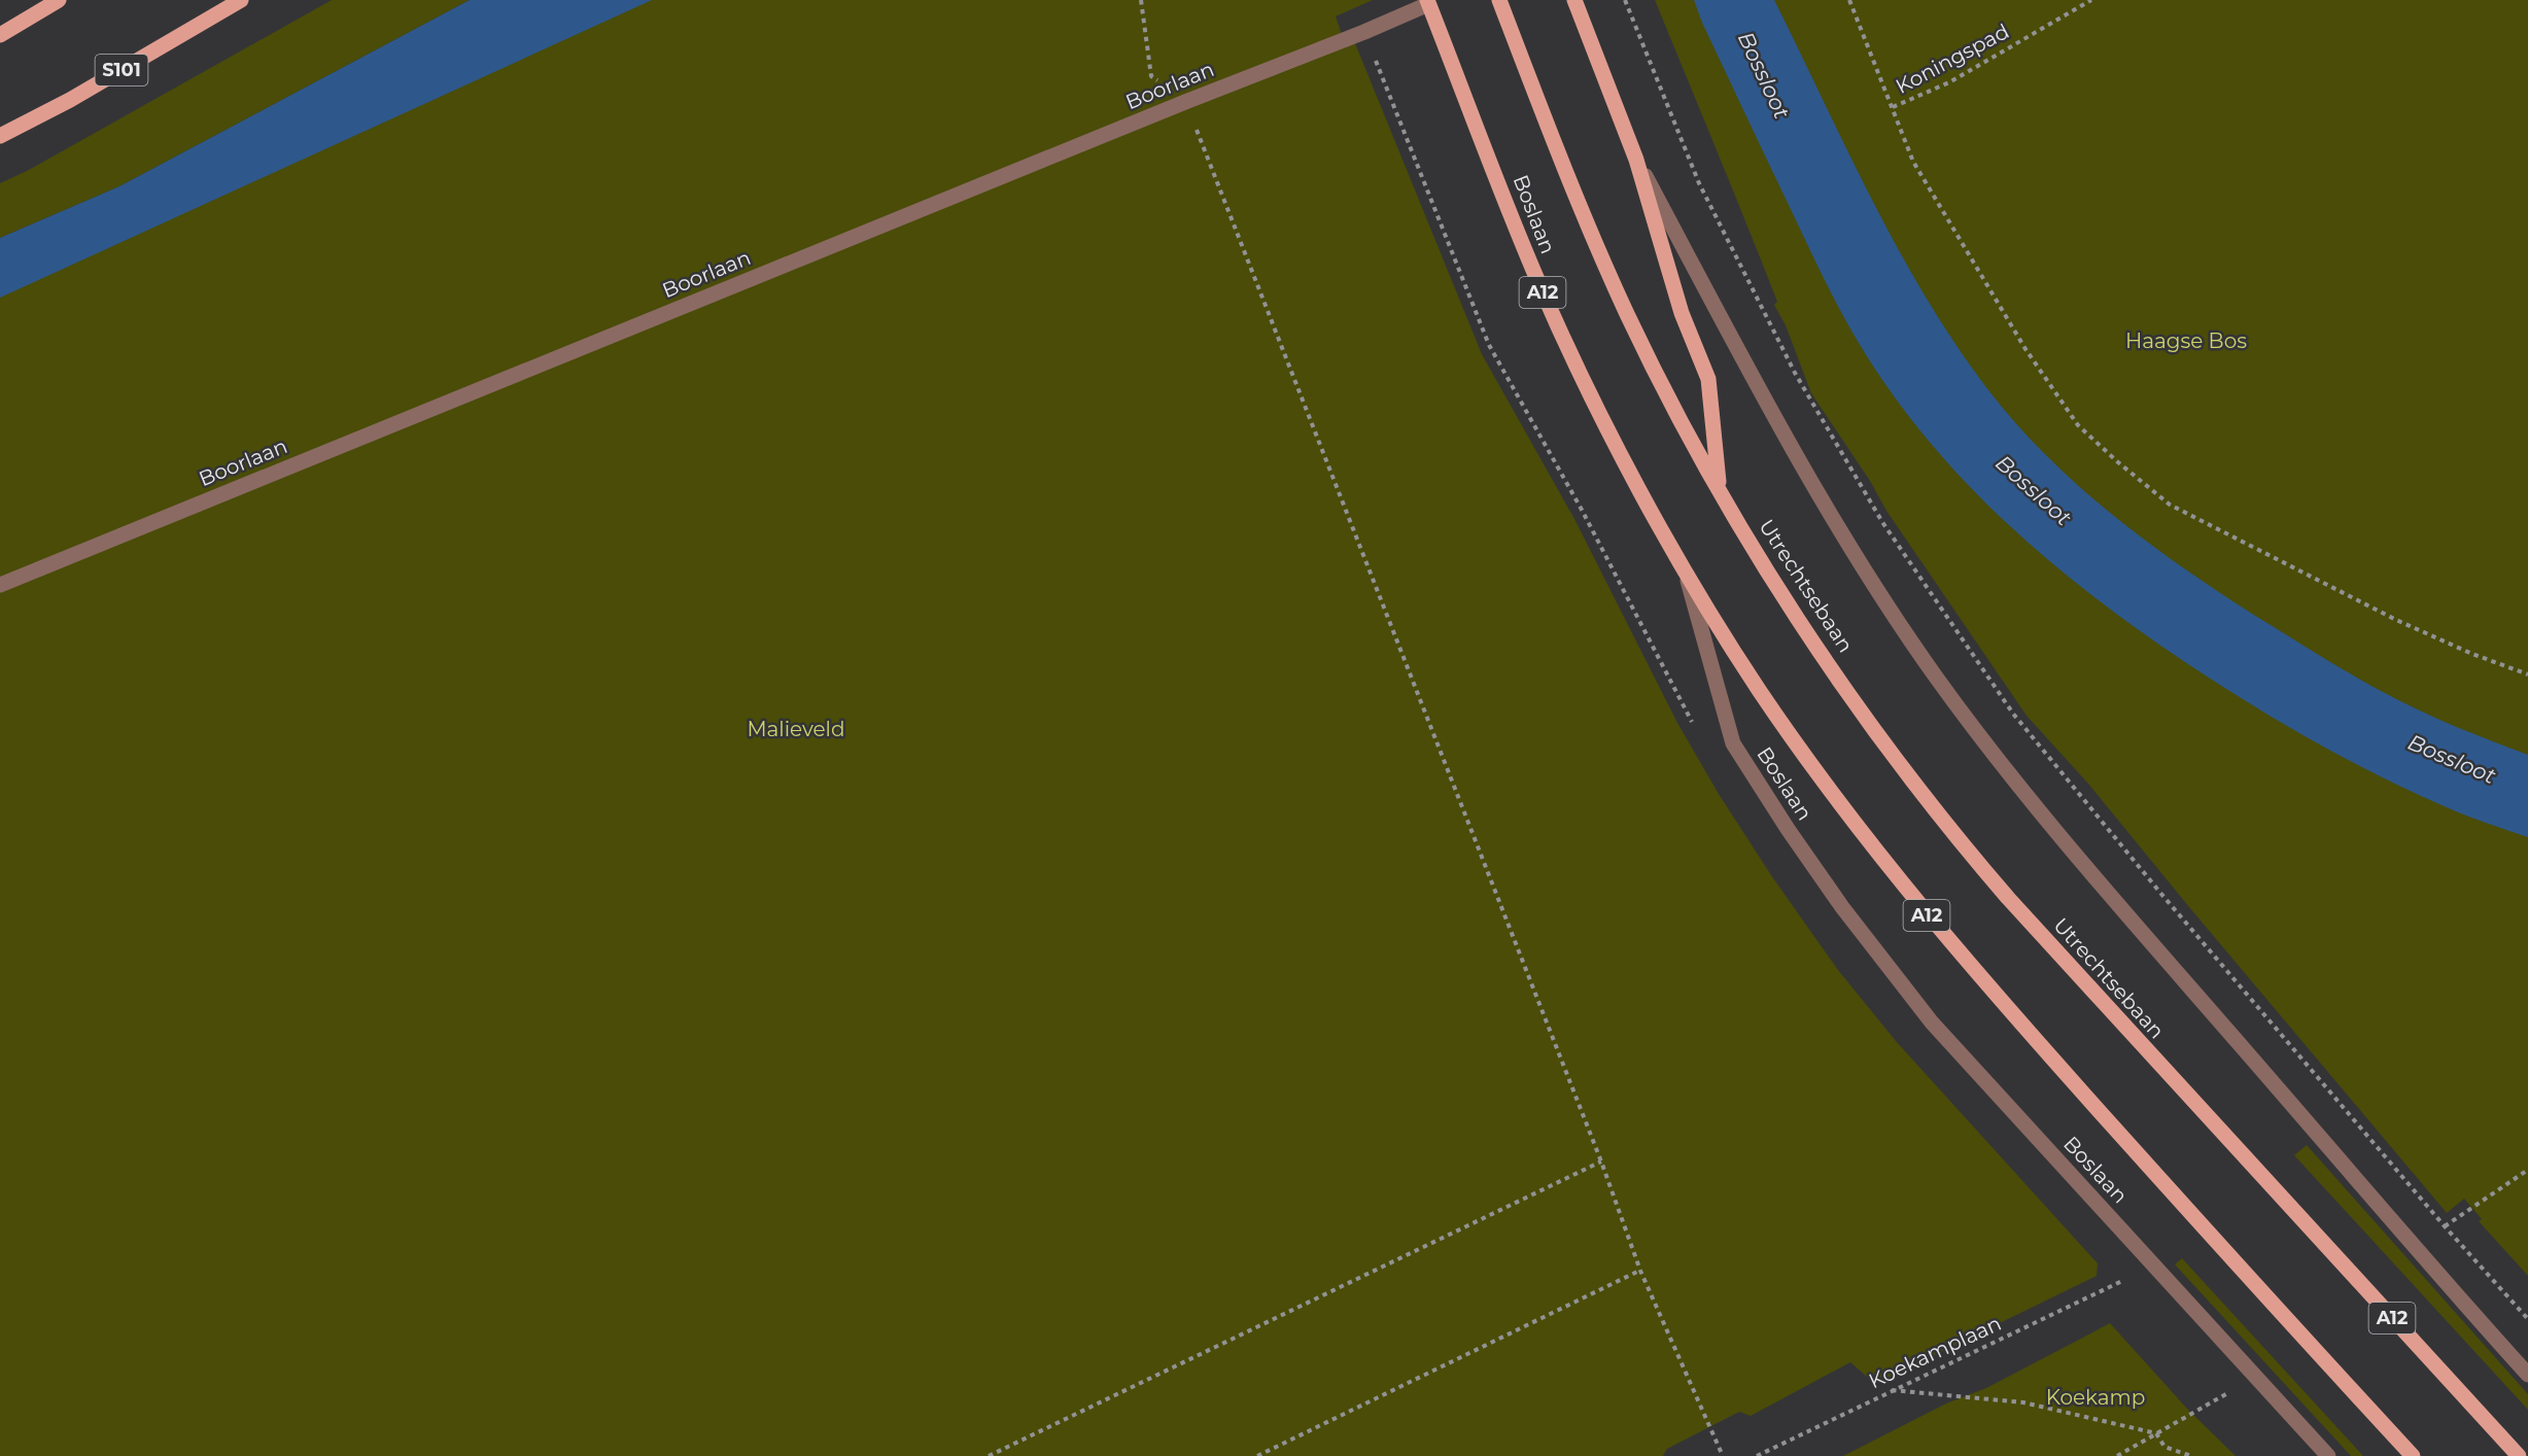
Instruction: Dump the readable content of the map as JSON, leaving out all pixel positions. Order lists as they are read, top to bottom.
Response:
{
  "streets": {
    "main road": [
      "S101",
      "Boslaan",
      "A12",
      "Utrechtsebaan"
    ],
    "street": ["Boorlaan"],
    "path": ["Koningspad", "Koekamplaan"]
  },
  "crossings": [
    ["Boorlaan", "Boslaan"],
    ["Boslaan", "A12"],
    ["A12", "Utrechtsebaan"]
  ],
  "water": ["Bossloot"],
  "parks": ["Haagse Bos", "Malieveld", "Koekamp"]
}
